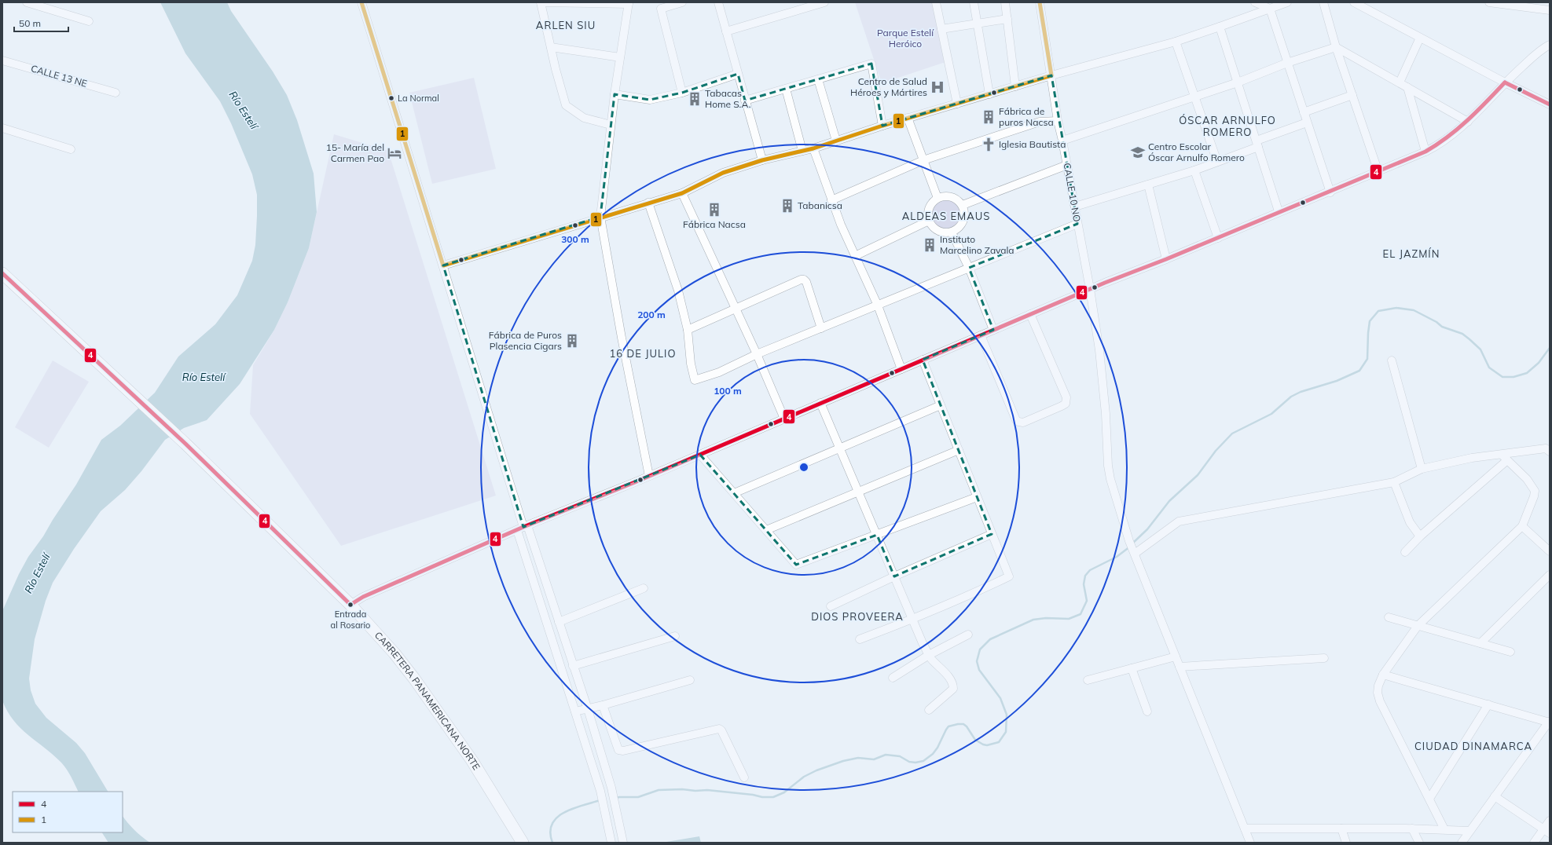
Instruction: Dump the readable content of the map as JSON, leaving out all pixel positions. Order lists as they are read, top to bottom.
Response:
{
  "streets": {
    "highway": ["CARRETERA PANAMERICANA NORTE"],
    "street": ["CALLE 13 NE", "CALLE 10 NO"]
  },
  "districts": [
    "ARLEN SIU",
    "ÓSCAR ARNULFO ROMERO",
    "ALDEAS EMAUS",
    "EL JAZMÍN",
    "16 DE JULIO",
    "DIOS PROVEERA",
    "CIUDAD DINAMARCA"
  ],
  "water": ["Río Estelí"],
  "parks": ["Parque Estelí Heróico"],
  "places": {
    "hospital": ["Centro de Salud Héroes y Mártires"],
    "other": ["La Normal", "Entrada al Rosario"],
    "building": [
      "Tabacas Home S.A.",
      "Fábrica de puros Nacsa",
      "Tabanicsa",
      "Fábrica Nacsa",
      "Instituto Marcelino Zavala",
      "Fábrica de Puros Plasencia Cigars"
    ],
    "church": ["Iglesia Bautista"],
    "school or university": ["Centro Escolar Óscar Arnulfo Romero"],
    "hotel": ["15- María del Carmen Pao"]
  },
  "lines": ["transit line 1", "transit line 4"],
  "legend": ["4", "1"],
  "scale_bar": "50 m",
  "rings": ["300 m", "200 m", "100 m"]
}
